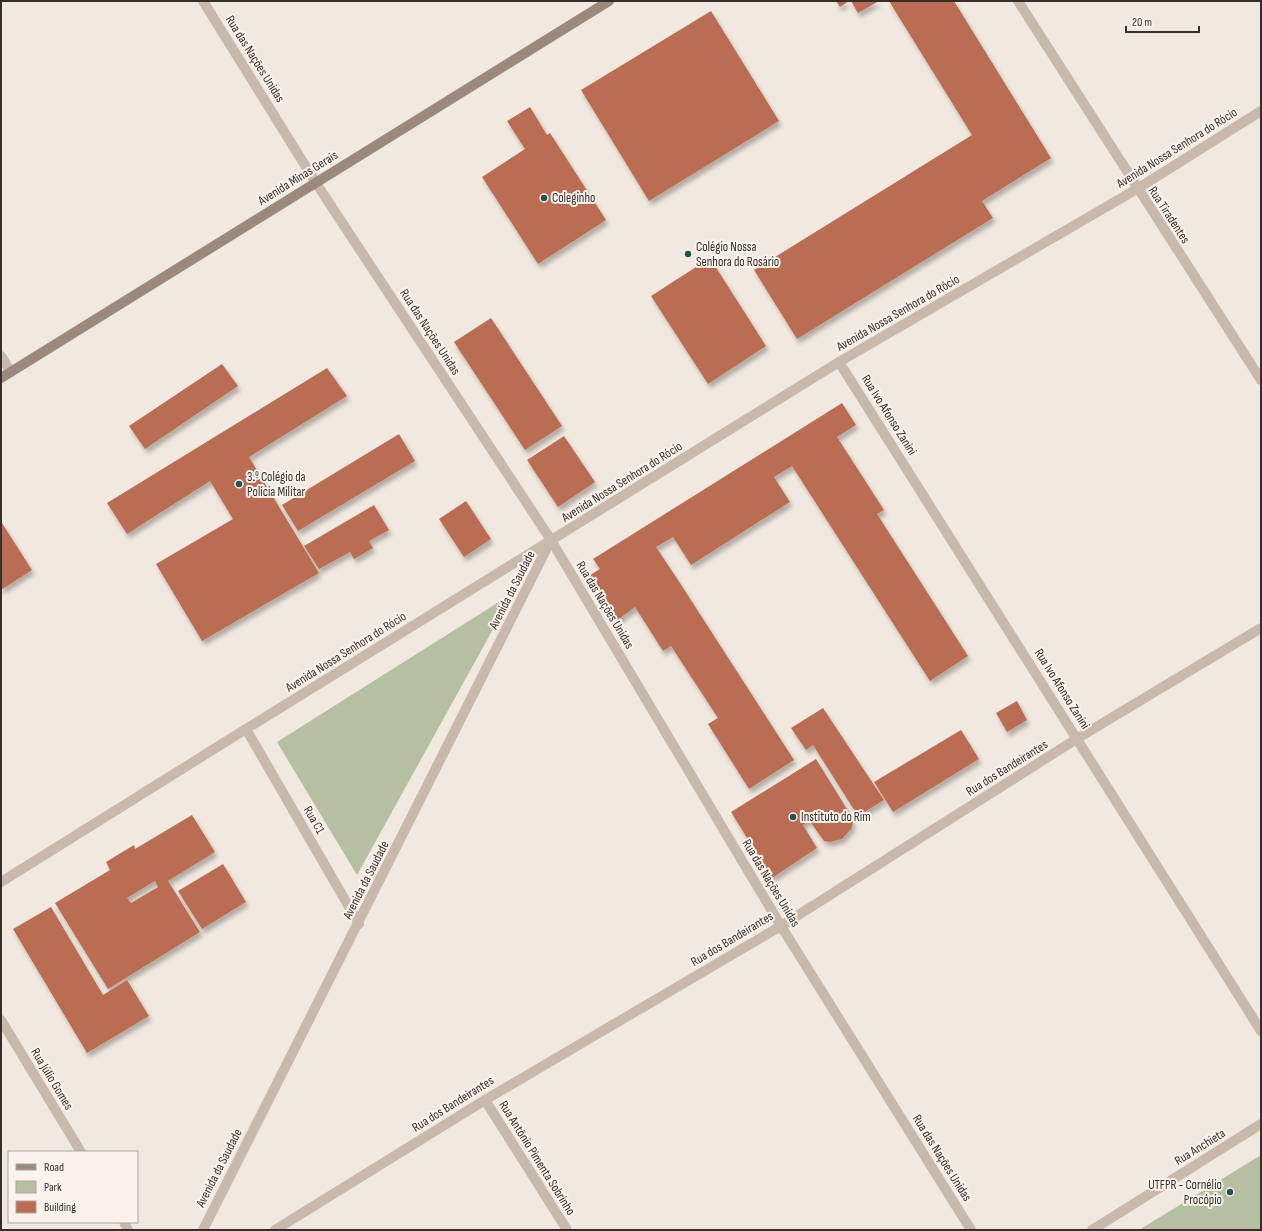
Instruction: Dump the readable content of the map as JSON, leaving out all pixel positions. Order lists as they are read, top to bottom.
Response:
{
  "streets": {
    "street": [
      "Rua das Nações Unidas",
      "Avenida Nossa Senhora do Rócio",
      "Avenida Minas Gerais",
      "Rua Tiradentes",
      "Rua Ivo Afonso Zanini",
      "Avenida da Saudade",
      "Rua dos Bandeirantes",
      "Rua C1",
      "Rua Júlio Gomes",
      "Rua Anchieta",
      "Rua Antônio Pimenta Sobrinho"
    ]
  },
  "crossings": [
    ["Rua das Nações Unidas", "Avenida Nossa Senhora do Rócio"],
    ["Rua das Nações Unidas", "Avenida Minas Gerais"],
    ["Rua das Nações Unidas", "Avenida da Saudade"],
    ["Rua das Nações Unidas", "Rua dos Bandeirantes"],
    ["Avenida Nossa Senhora do Rócio", "Rua Tiradentes"],
    ["Avenida Nossa Senhora do Rócio", "Rua Ivo Afonso Zanini"],
    ["Avenida Nossa Senhora do Rócio", "Avenida da Saudade"],
    ["Avenida Nossa Senhora do Rócio", "Rua C1"],
    ["Rua Ivo Afonso Zanini", "Rua dos Bandeirantes"],
    ["Avenida da Saudade", "Rua C1"],
    ["Rua dos Bandeirantes", "Rua Antônio Pimenta Sobrinho"]
  ],
  "places": [
    "Coleginho",
    "Colégio Nossa Senhora do Rosário",
    "3.º Colégio da Polícia Militar",
    "Instituto do Rim",
    "UTFPR - Cornélio Procópio"
  ],
  "legend": ["Road", "Park", "Building"],
  "scale_bar": "20 m"
}
